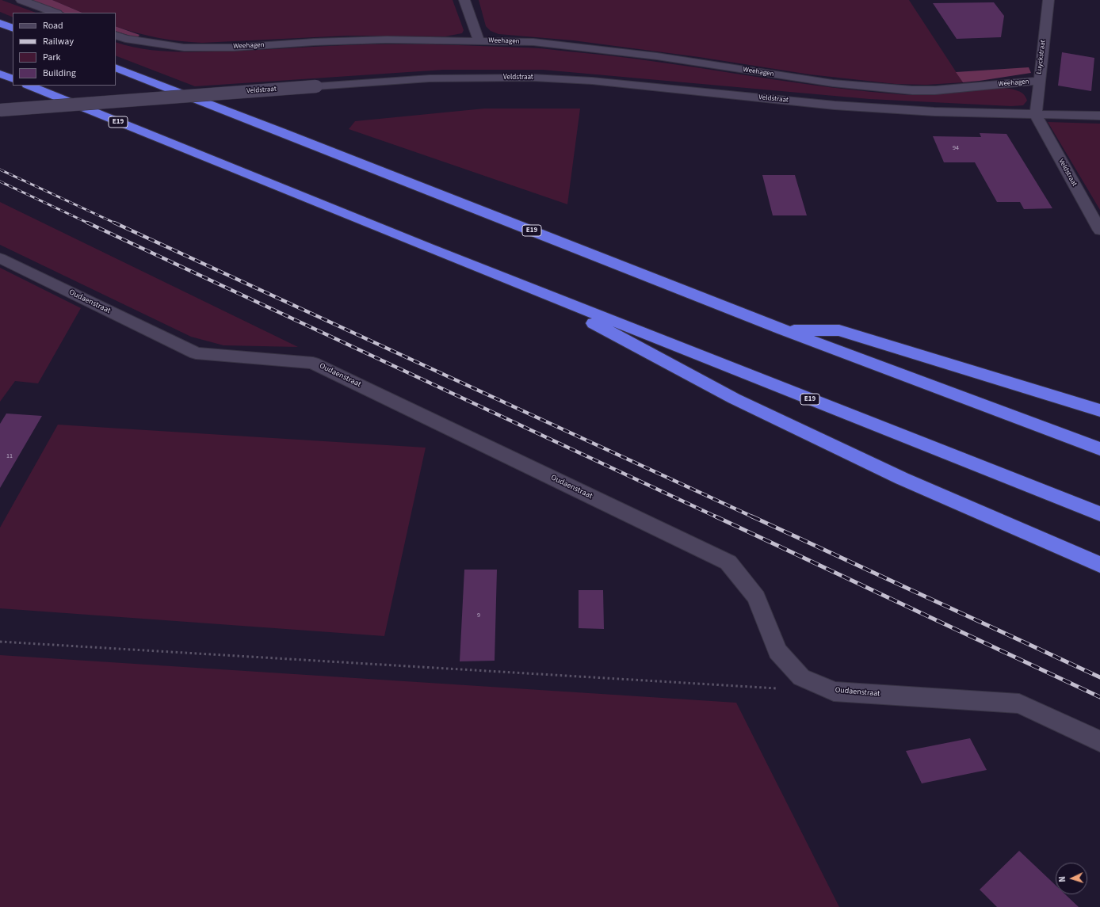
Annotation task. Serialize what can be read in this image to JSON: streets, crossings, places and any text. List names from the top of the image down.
{
  "streets": {
    "highway": ["E19"],
    "street": [
      "Weehagen",
      "Luyckstraat",
      "Veldstraat",
      "Oudaenstraat"
    ]
  },
  "crossings": [
    ["Weehagen", "Luyckstraat"],
    ["Luyckstraat", "Veldstraat"]
  ],
  "house_numbers": ["94", "11", "9"],
  "legend": [
    "Road",
    "Railway",
    "Park",
    "Building"
  ],
  "north": "left"
}
